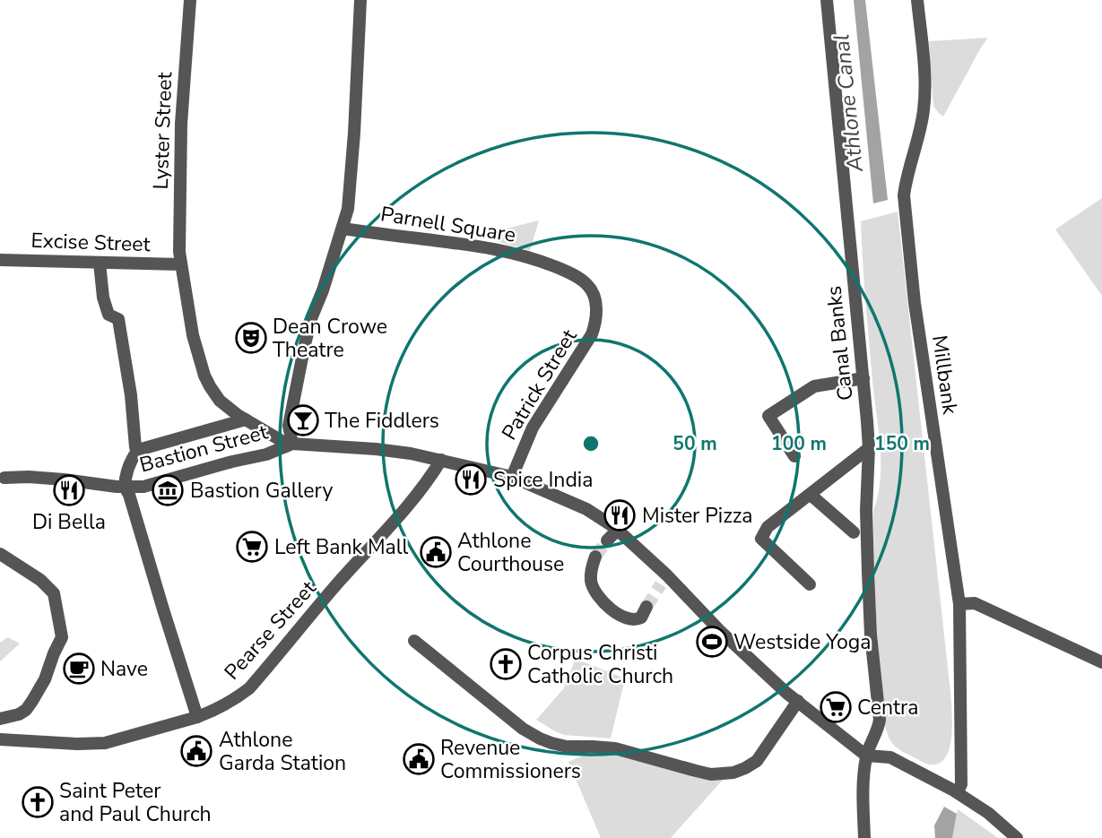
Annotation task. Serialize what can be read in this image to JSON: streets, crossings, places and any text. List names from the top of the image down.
{
  "streets": {
    "street": [
      "Lyster Street",
      "Parnell Square",
      "Excise Street",
      "Canal Banks",
      "Millbank",
      "Patrick Street",
      "Bastion Street",
      "Pearse Street"
    ]
  },
  "crossings": [
    ["Lyster Street", "Excise Street"],
    ["Lyster Street", "Bastion Street"],
    ["Parnell Square", "Patrick Street"]
  ],
  "water": ["Athlone Canal"],
  "places": {
    "theatre": ["Dean Crowe Theatre"],
    "bar": ["The Fiddlers"],
    "restaurant": ["Spice India", "Di Bella", "Mister Pizza"],
    "museum": ["Bastion Gallery"],
    "supermarket": ["Left Bank Mall", "Centra"],
    "public building": ["Athlone Courthouse", "Athlone Garda Station", "Revenue Commissioners"],
    "sports": ["Westside Yoga"],
    "church": ["Corpus Christi Catholic Church", "Saint Peter and Paul Church"],
    "cafe": ["Nave"]
  },
  "rings": ["50 m", "100 m", "150 m"]
}
